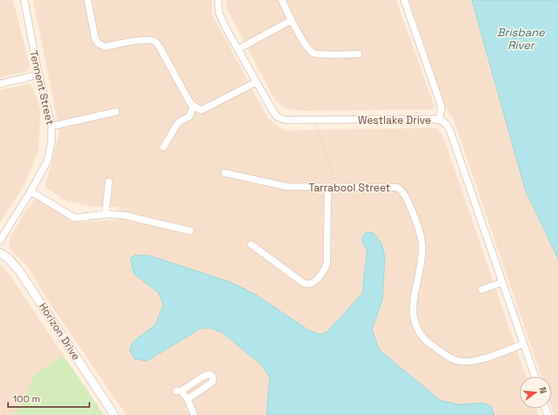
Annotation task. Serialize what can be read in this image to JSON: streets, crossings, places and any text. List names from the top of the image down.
{
  "streets": {
    "street": [
      "Tennent Street",
      "Westlake Drive",
      "Tarrabool Street",
      "Horizon Drive"
    ]
  },
  "crossings": [
    ["Westlake Drive", "Tarrabool Street"]
  ],
  "water": ["Brisbane River"],
  "scale_bar": "100 m",
  "north": "right"
}
